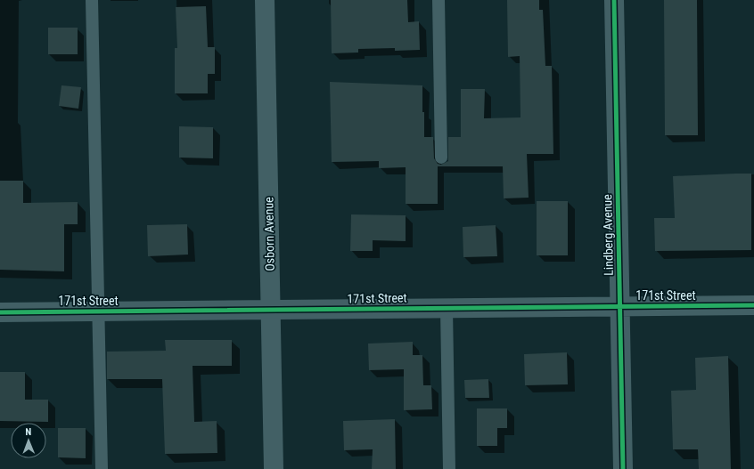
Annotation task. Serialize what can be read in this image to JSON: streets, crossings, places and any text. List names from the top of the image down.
{
  "streets": {
    "street": ["Osborn Avenue", "Lindberg Avenue", "171st Street"]
  },
  "crossings": [
    ["Osborn Avenue", "171st Street"],
    ["Lindberg Avenue", "171st Street"]
  ],
  "north": "top"
}
